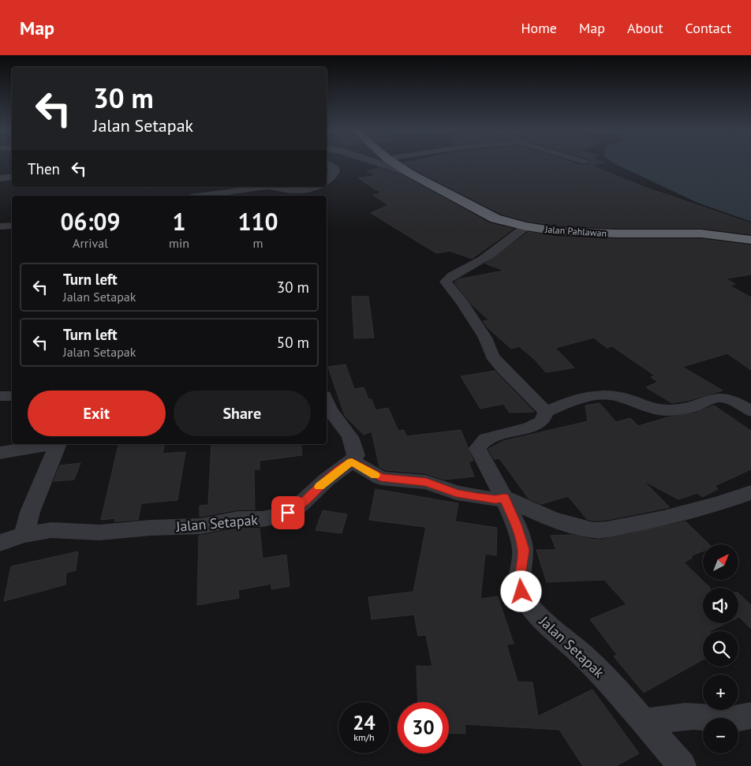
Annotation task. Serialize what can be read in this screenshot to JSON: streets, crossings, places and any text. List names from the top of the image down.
{
  "streets": {
    "highway": ["Jalan Pahlawan"],
    "street": ["Jalan Setapak"]
  },
  "north": "top right",
  "page": {
    "header": "Map",
    "nav": [
      "Home",
      "Map",
      "About",
      "Contact"
    ],
    "turn": ["30 m", "Jalan Setapak"],
    "then": "Then",
    "eta": [
      "06:09",
      "Arrival",
      "1",
      "min",
      "110",
      "m"
    ],
    "list": [
      {
        "name": "Turn left",
        "note": "Jalan Setapak",
        "value": "30 m"
      },
      {
        "name": "Turn left",
        "note": "Jalan Setapak",
        "value": "50 m"
      }
    ],
    "buttons": ["Exit", "Share"],
    "map_buttons": ["+", "−"],
    "speed": "24 km/h",
    "limit": "30"
  }
}
